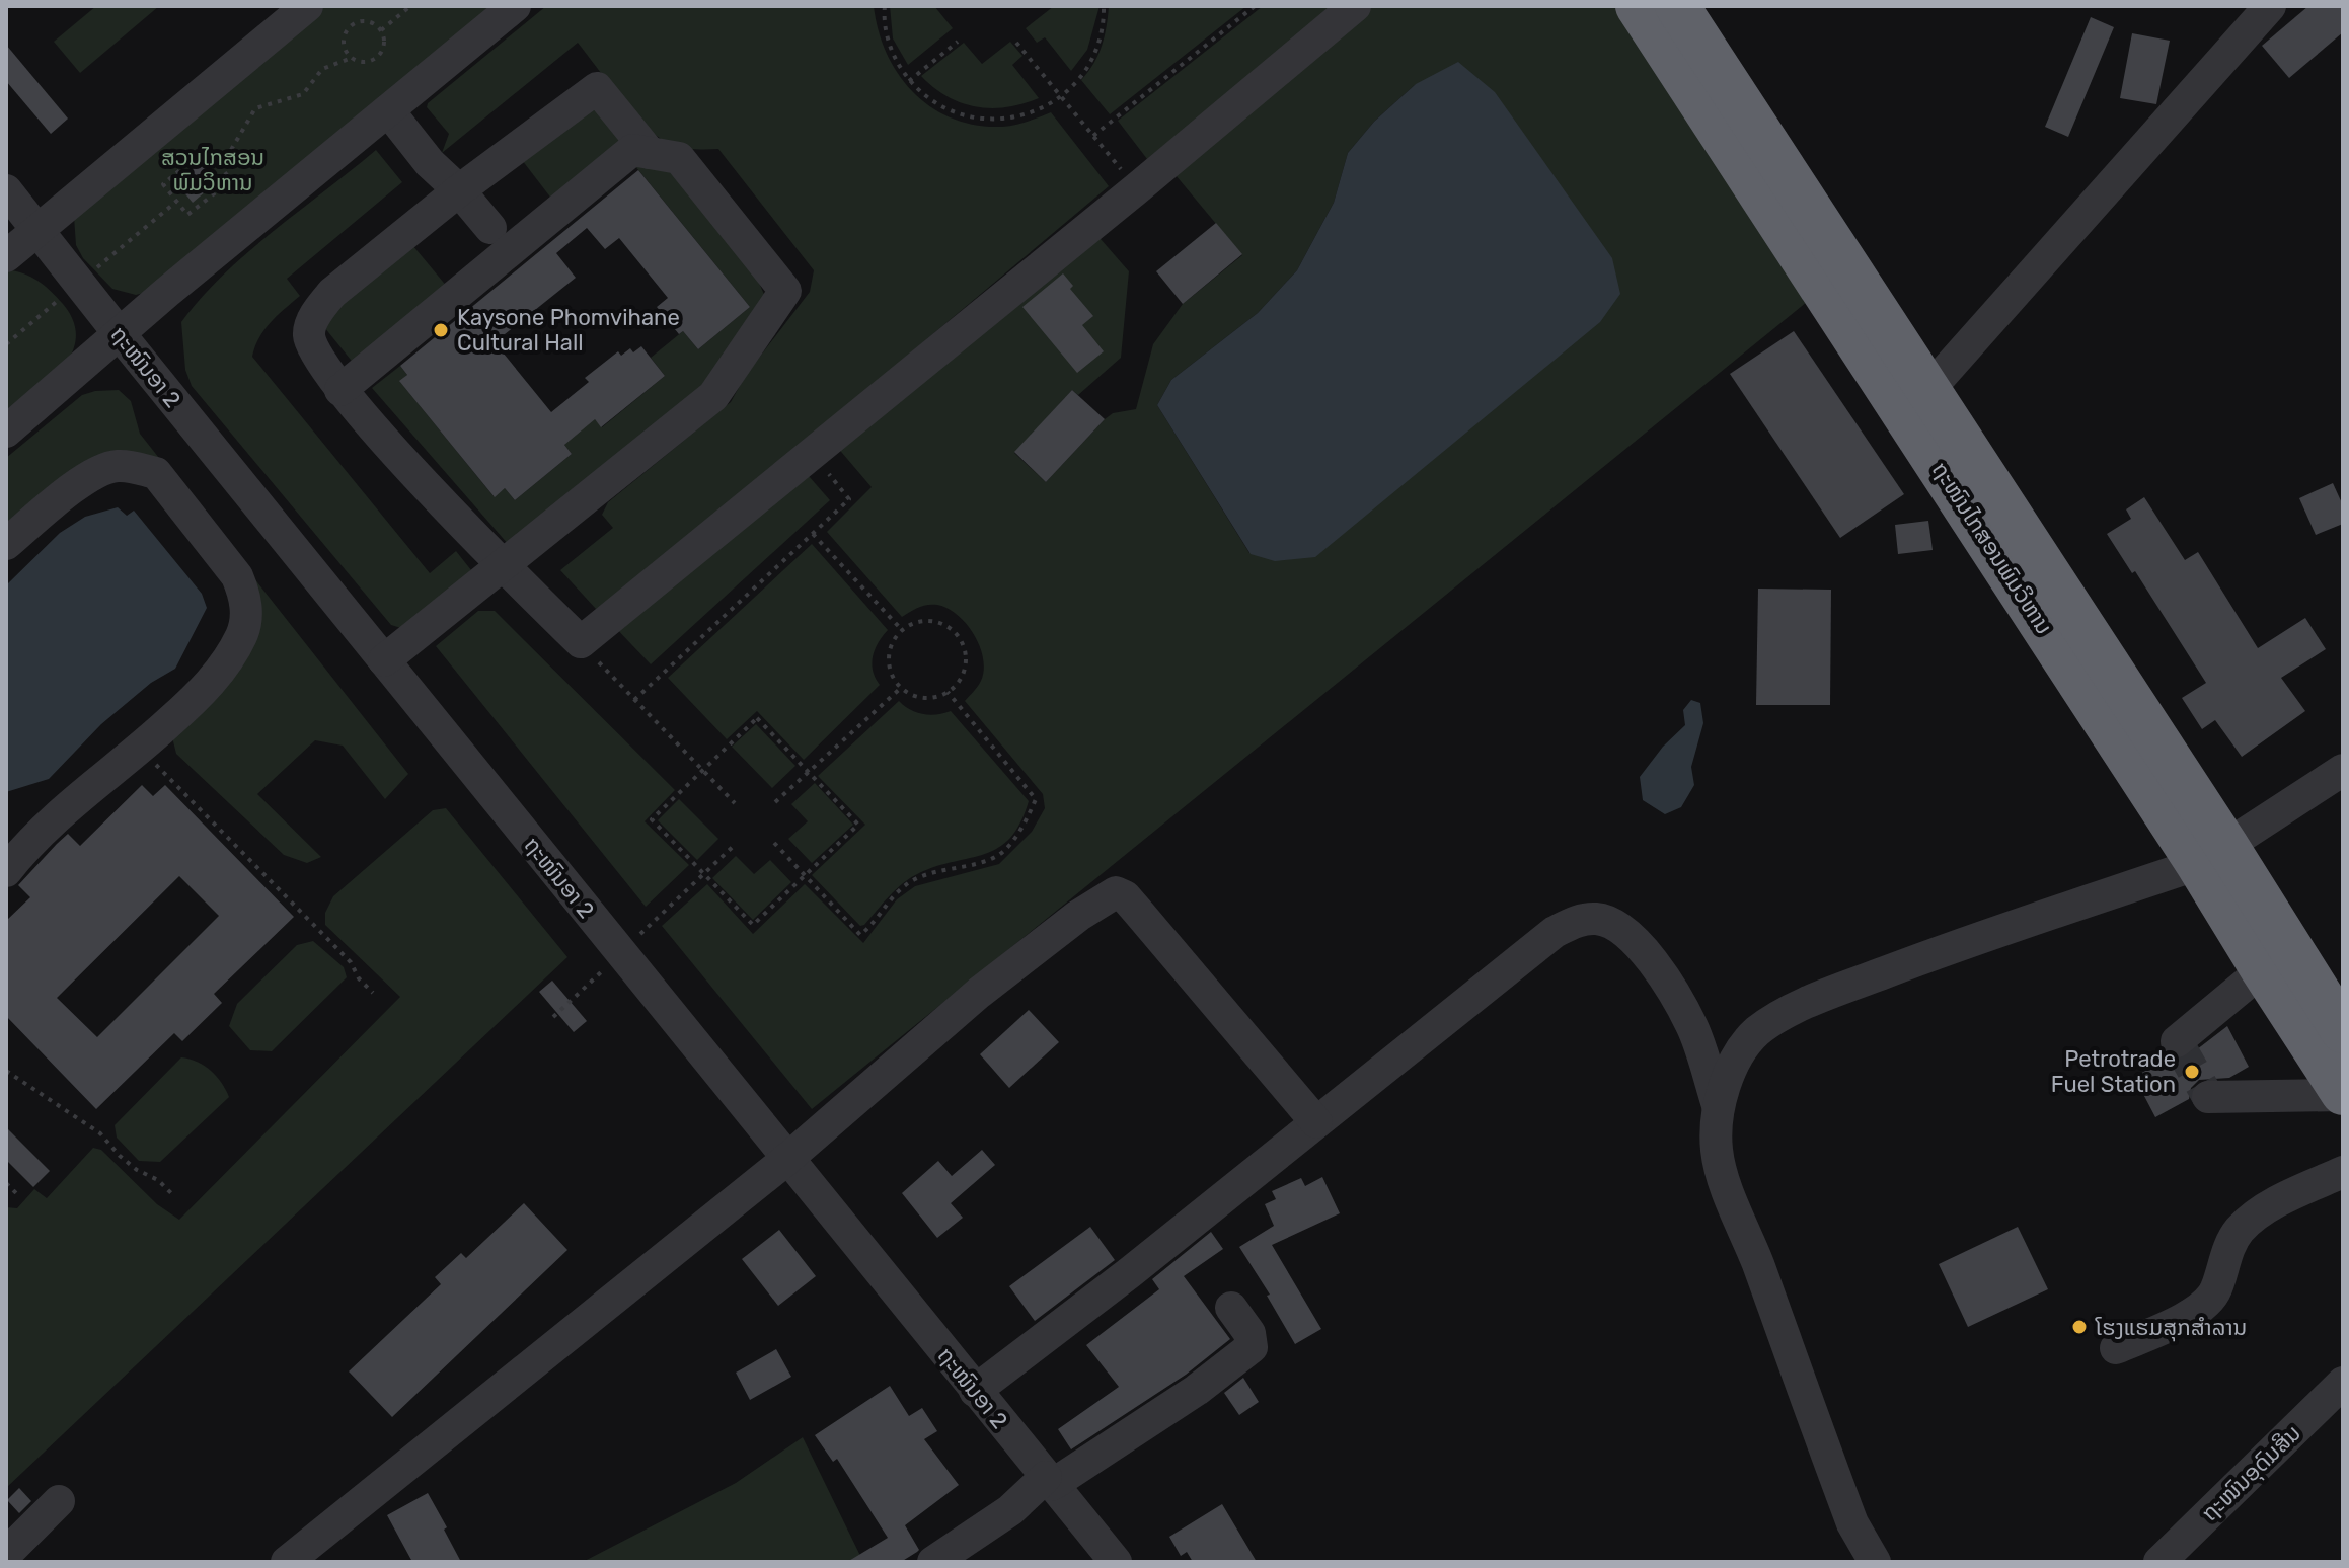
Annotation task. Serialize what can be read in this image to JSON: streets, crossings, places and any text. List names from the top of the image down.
{
  "streets": {
    "highway": ["ຖະໜົນໄກສອນພົມວິຫານ"],
    "street": ["ຖະໜົນອາ 2", "ຖະໜົນອຸດົມສິນ"]
  },
  "parks": ["ສວນໄກສອນ ພົມວິຫານ"],
  "places": ["Kaysone Phomvihane Cultural Hall", "Petrotrade Fuel Station", "ໂຮງແຮມສຸກສໍາລານ"]
}
